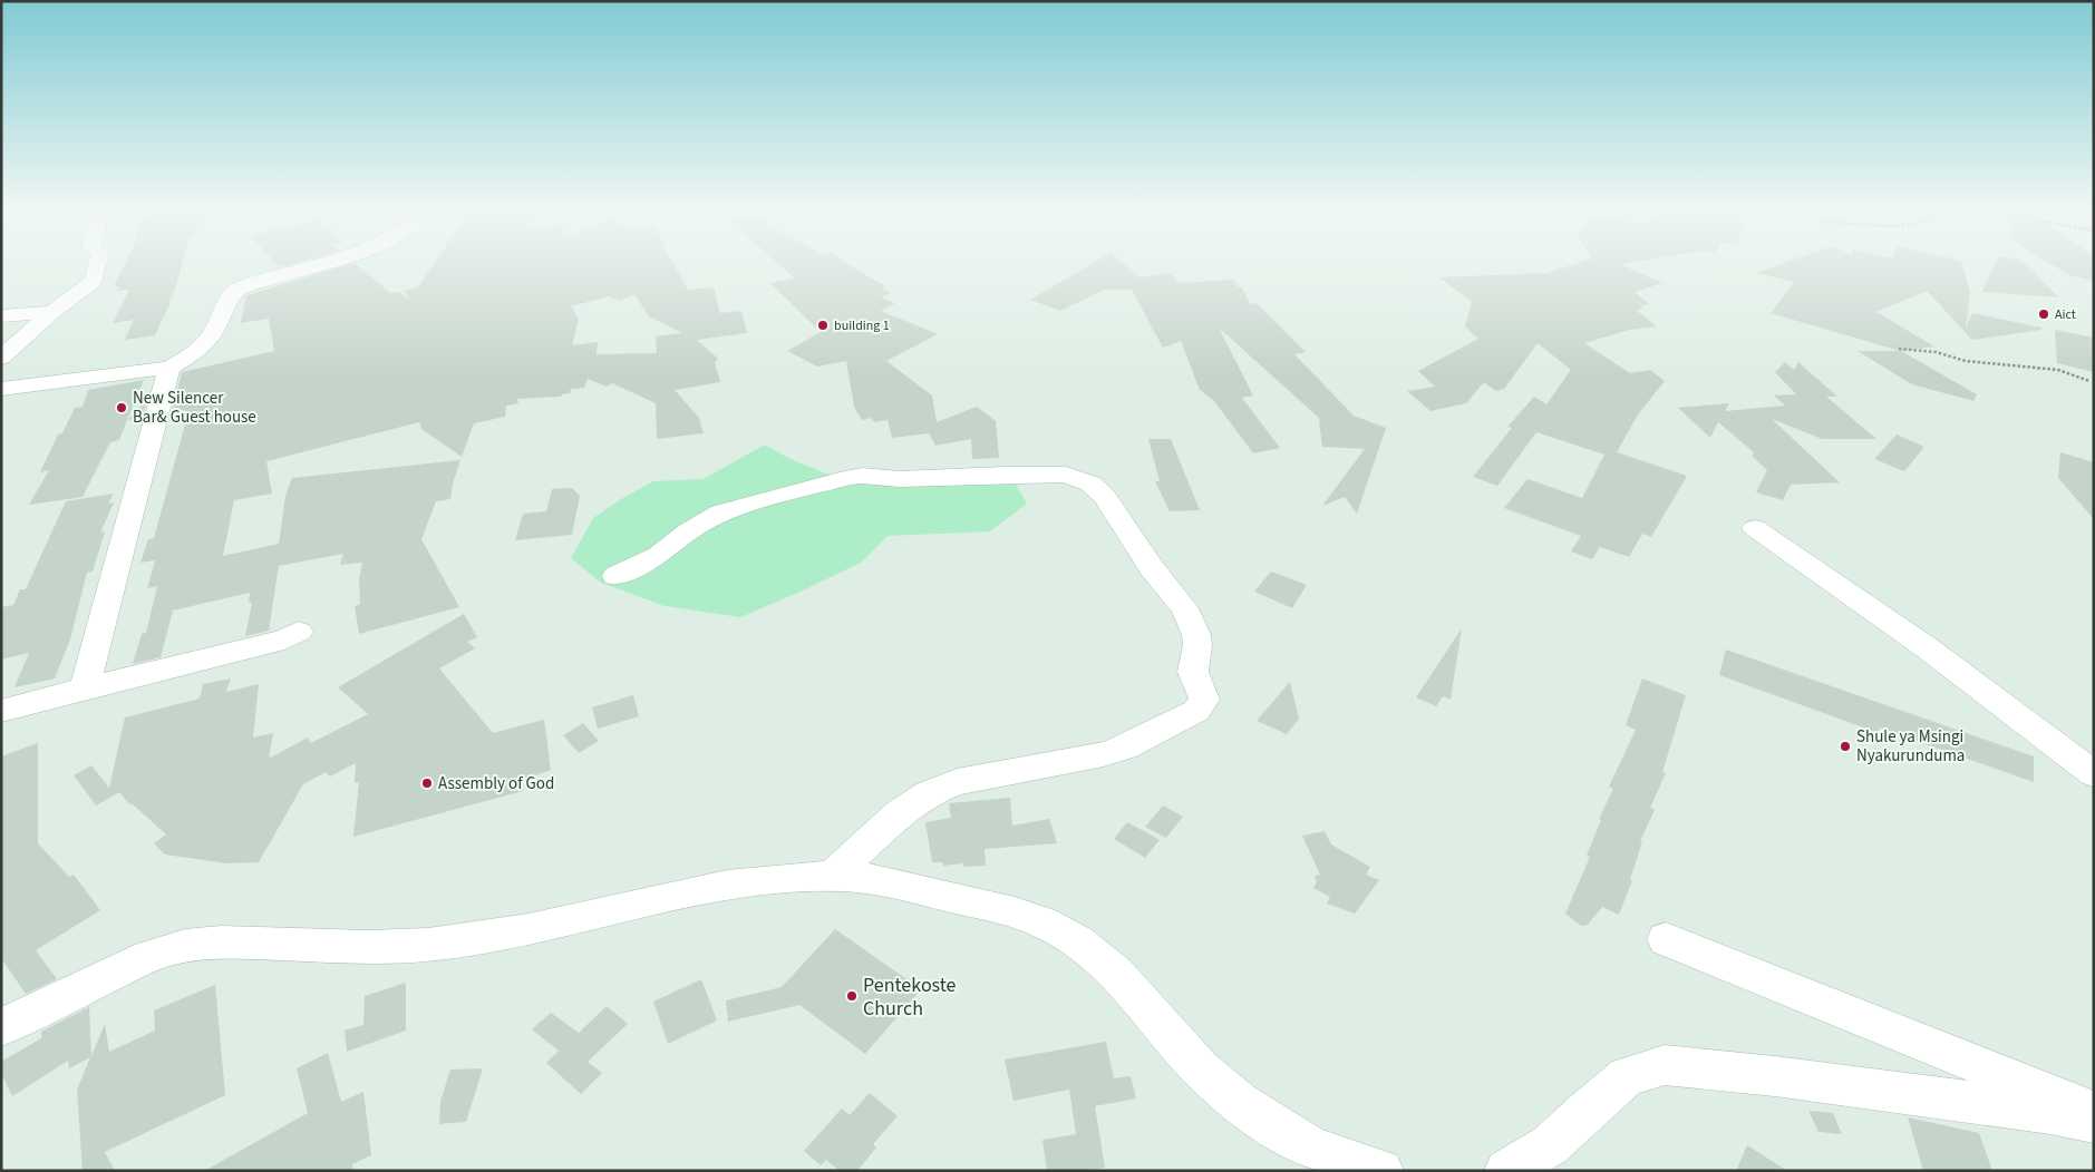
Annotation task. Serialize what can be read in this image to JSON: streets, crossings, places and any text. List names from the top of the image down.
{
  "places": [
    "Aict",
    "building 1",
    "New Silencer Bar& Guest house",
    "Shule ya Msingi Nyakurunduma",
    "Assembly of God",
    "Pentekoste Church"
  ]
}
